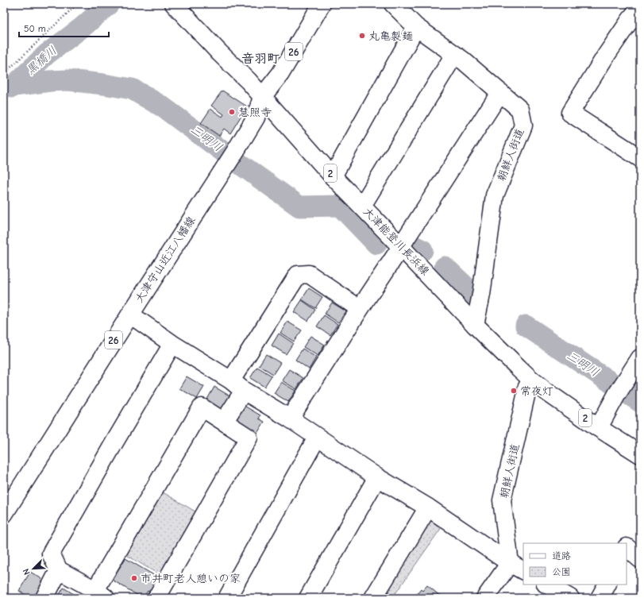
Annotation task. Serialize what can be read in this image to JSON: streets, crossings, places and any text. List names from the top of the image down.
{
  "streets": {
    "street": [
      "26",
      "朝鮮人街道",
      "2",
      "大津能登川長浜線",
      "大津守山近江八幡線"
    ]
  },
  "crossings": [
    ["朝鮮人街道", "大津能登川長浜線"],
    ["大津能登川長浜線", "大津守山近江八幡線"]
  ],
  "districts": ["音羽町"],
  "water": ["黒橋川", "三明川"],
  "places": [
    "丸亀製麺",
    "慧照寺",
    "常夜灯",
    "市井町老人憩いの家"
  ],
  "legend": ["道路", "公園"],
  "scale_bar": "50 m",
  "north": "bottom left"
}
